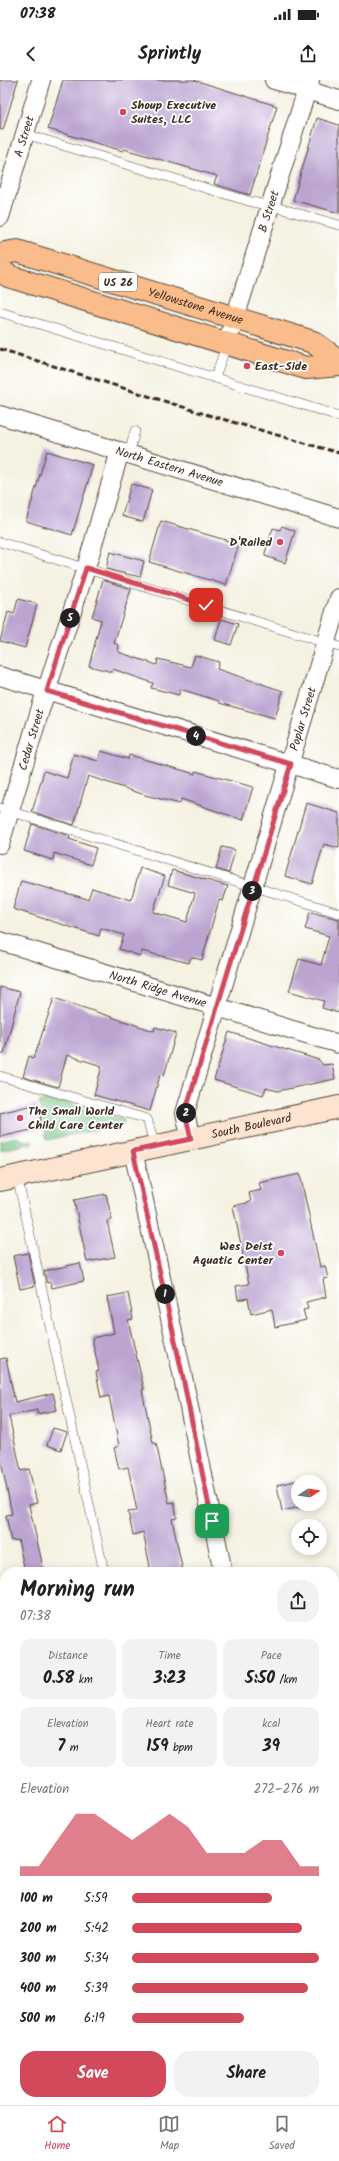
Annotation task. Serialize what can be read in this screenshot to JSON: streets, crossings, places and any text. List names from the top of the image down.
{
  "streets": {
    "highway": ["US 26", "Yellowstone Avenue"],
    "street": [
      "A Street",
      "B Street",
      "North Eastern Avenue",
      "Poplar Street",
      "Cedar Street",
      "North Ridge Avenue",
      "South Boulevard"
    ]
  },
  "crossings": [
    ["B Street", "US 26"],
    ["B Street", "Yellowstone Avenue"],
    ["North Eastern Avenue", "Cedar Street"],
    ["Poplar Street", "North Ridge Avenue"],
    ["Poplar Street", "South Boulevard"]
  ],
  "places": [
    "Shoup Executive Suites, LLC",
    "East-Side",
    "D'Railed",
    "The Small World Child Care Center",
    "Wes Deist Aquatic Center"
  ],
  "north": "right",
  "page": {
    "status": "07:38",
    "header": "Sprintly",
    "pins": [
      "5",
      "4",
      "3",
      "2",
      "1"
    ],
    "heading": ["Morning run", "07:38"],
    "stats": [
      ["Distance", "0.58 km"],
      ["Time", "3:23"],
      ["Pace", "5:50 /km"],
      ["Elevation", "7 m"],
      ["Heart rate", "159 bpm"],
      ["kcal", "39"]
    ],
    "chart": ["Elevation", "272–276 m"],
    "list": [
      {
        "name": "100 m",
        "note": "5:59"
      },
      {
        "name": "200 m",
        "note": "5:42"
      },
      {
        "name": "300 m",
        "note": "5:34"
      },
      {
        "name": "400 m",
        "note": "5:39"
      },
      {
        "name": "500 m",
        "note": "6:19"
      }
    ],
    "buttons": ["Save", "Share"],
    "tabs": ["Home", "Map", "Saved"]
  }
}
